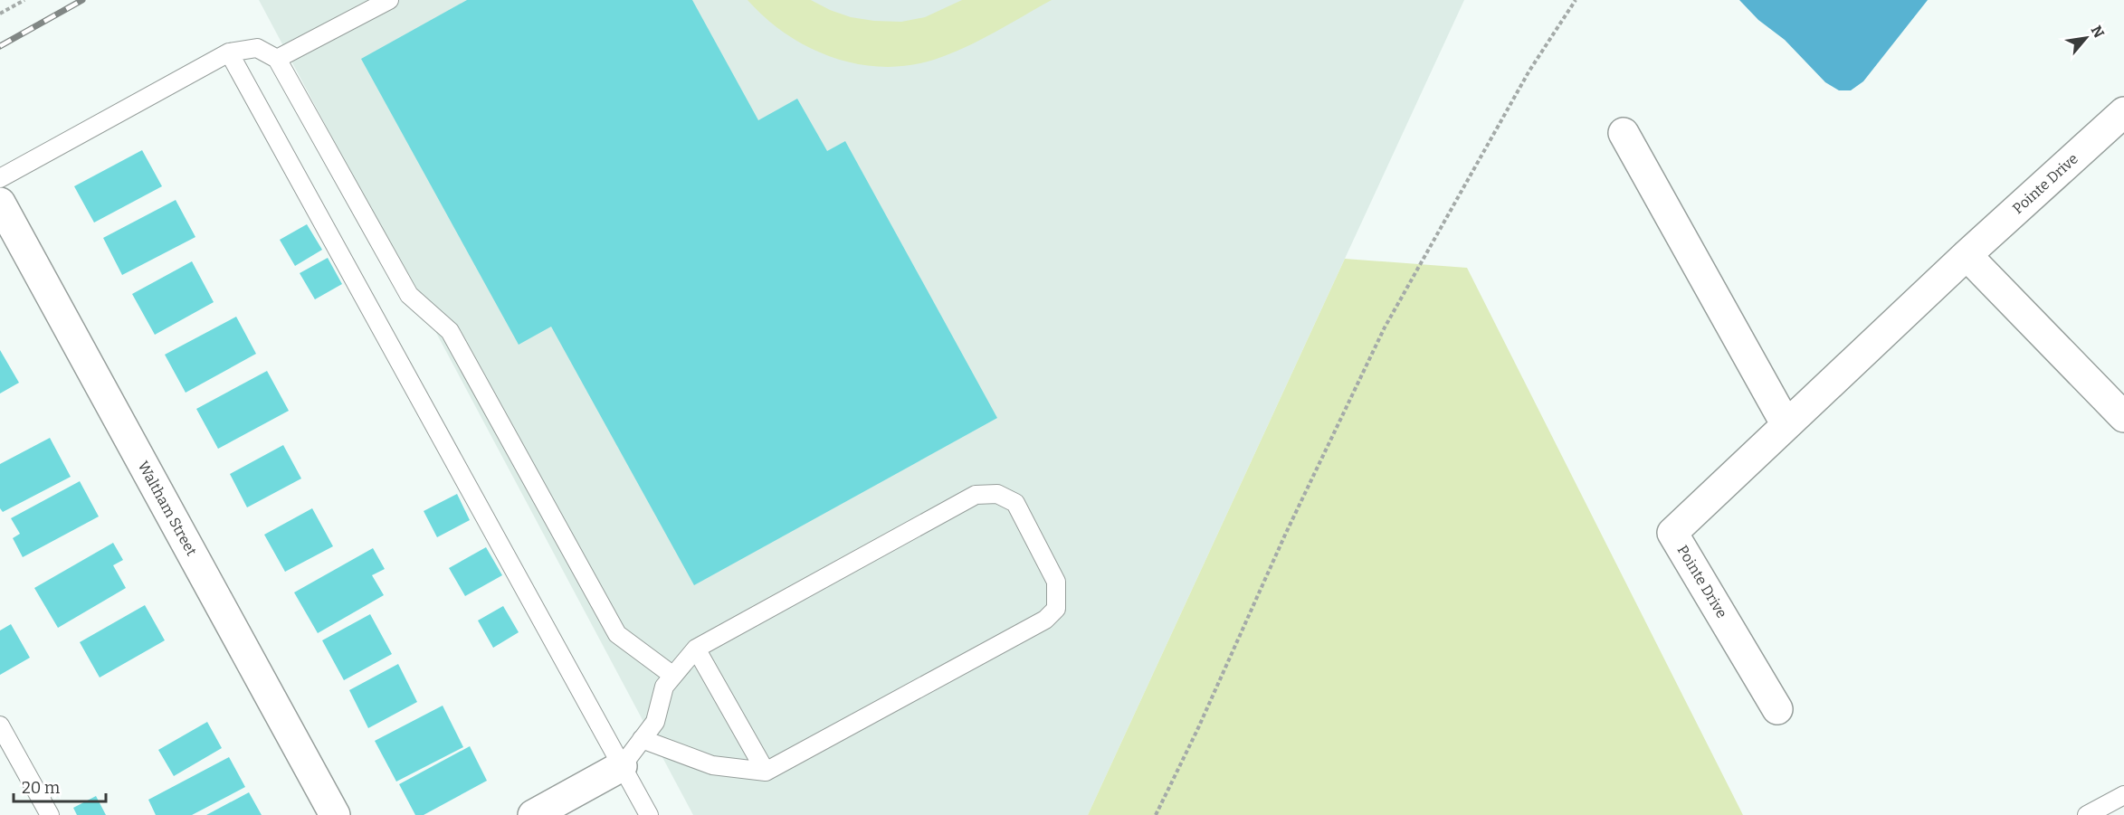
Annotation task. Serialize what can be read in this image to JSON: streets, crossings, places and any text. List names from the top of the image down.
{
  "streets": {
    "street": ["Pointe Drive", "Waltham Street"]
  },
  "scale_bar": "20 m",
  "north": "top right"
}
